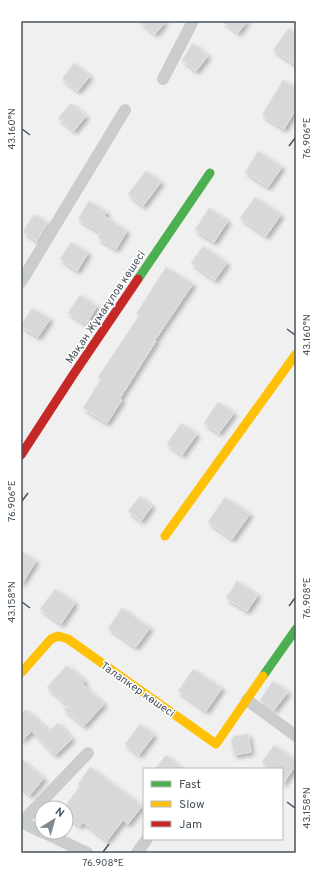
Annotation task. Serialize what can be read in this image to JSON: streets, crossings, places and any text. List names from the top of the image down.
{
  "streets": {
    "street": ["Мақан Жұмағұлов көшесі", "Талапкер көшесі"]
  },
  "legend": ["Fast", "Slow", "Jam"],
  "north": "top right",
  "coordinates": [
    "43.160°N",
    "76.906°E",
    "76.908°E",
    "43.158°N"
  ]
}
